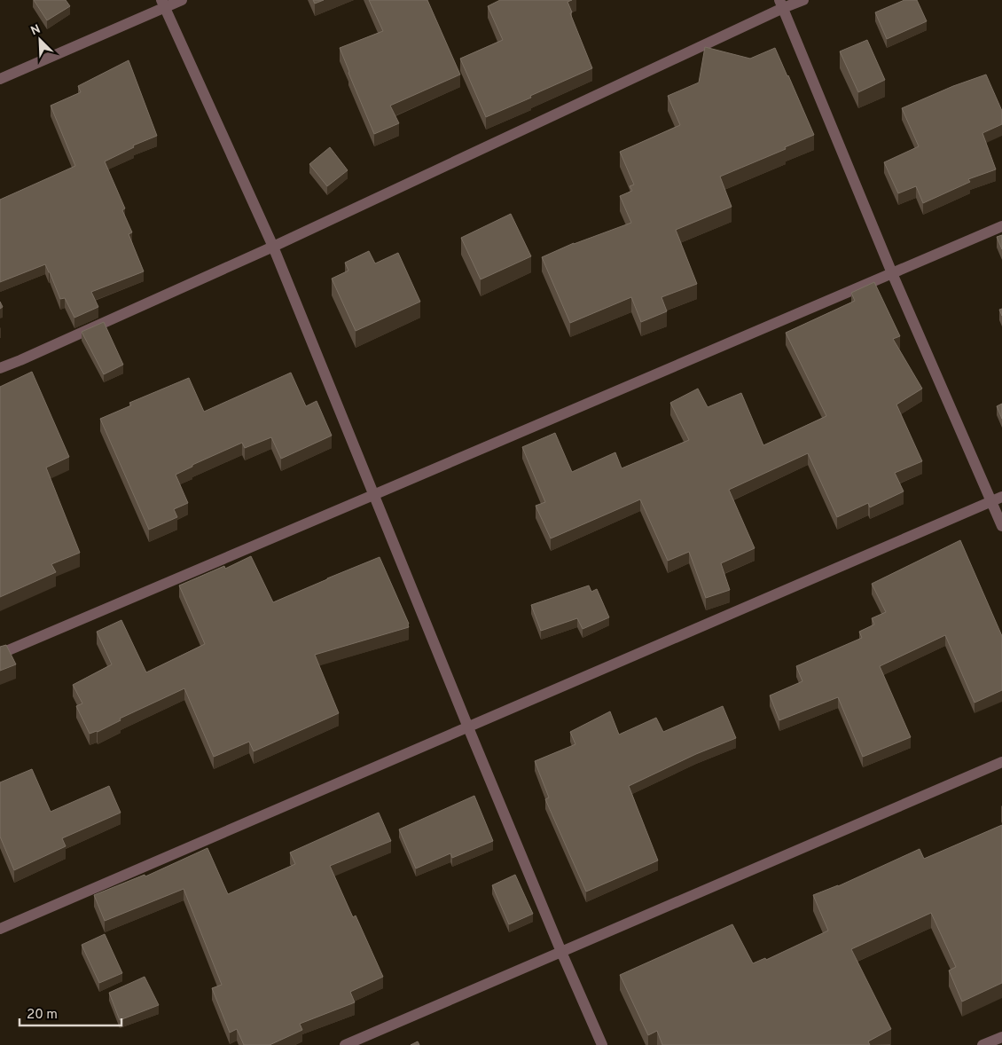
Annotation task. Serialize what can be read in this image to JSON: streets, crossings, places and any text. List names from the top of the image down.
{
  "scale_bar": "20 m",
  "north": "top left"
}
